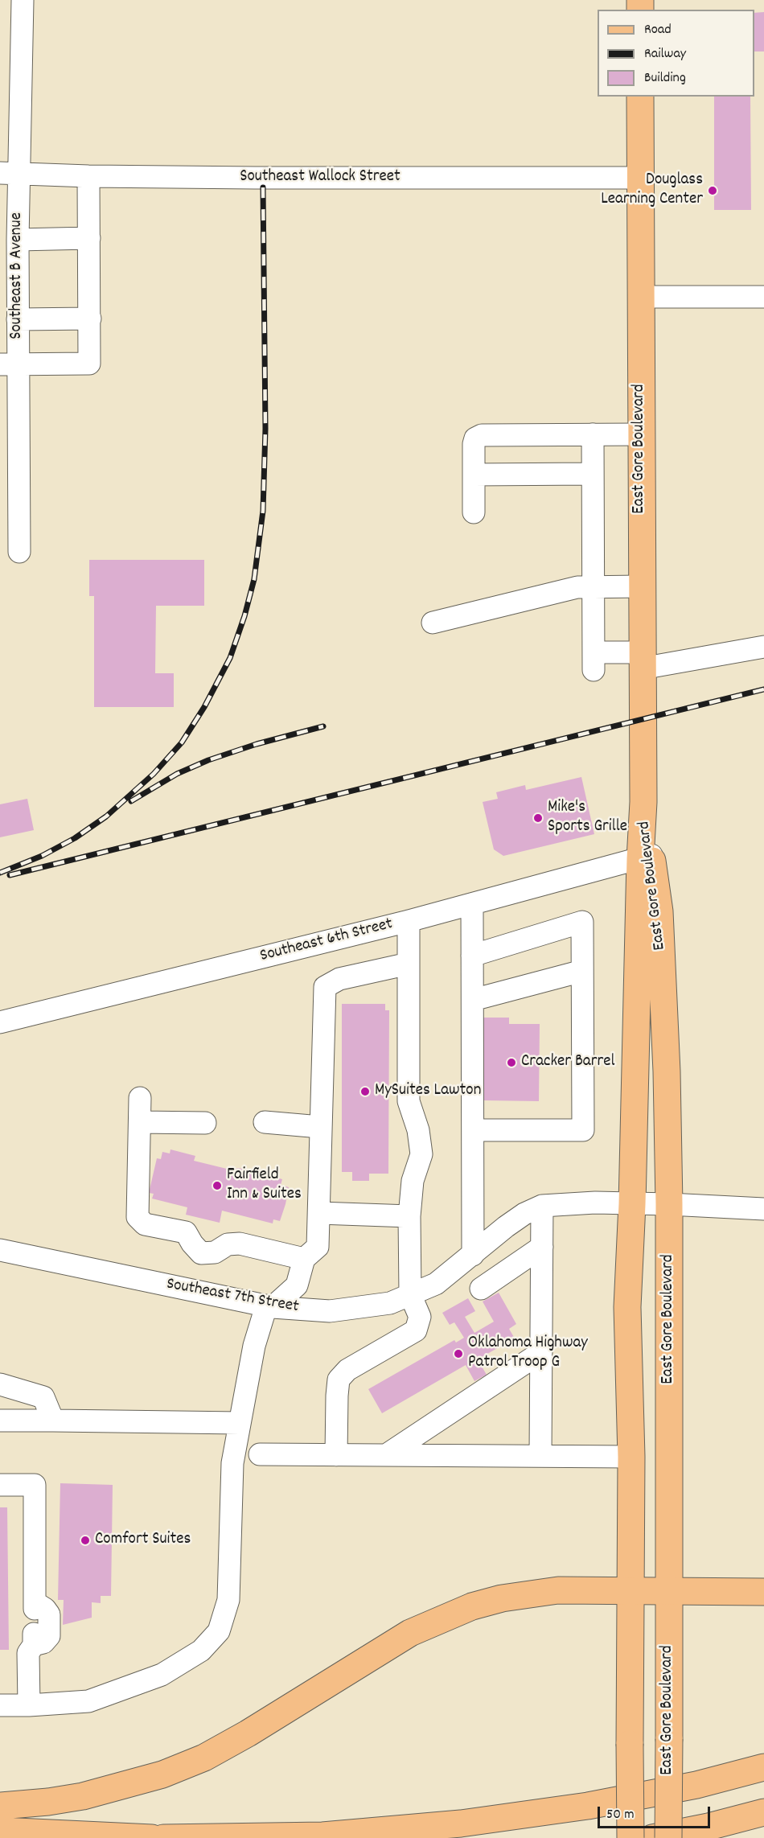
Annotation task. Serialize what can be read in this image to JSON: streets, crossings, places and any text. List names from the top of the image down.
{
  "streets": {
    "main road": ["East Gore Boulevard"],
    "street": [
      "Southeast Wallock Street",
      "Southeast B Avenue",
      "Southeast 6th Street",
      "Southeast 7th Street"
    ]
  },
  "crossings": [
    ["Southeast Wallock Street", "Southeast B Avenue"],
    ["Southeast Wallock Street", "East Gore Boulevard"],
    ["East Gore Boulevard", "Southeast 6th Street"],
    ["East Gore Boulevard", "Southeast 7th Street"]
  ],
  "places": [
    "Douglass Learning Center",
    "Mike's Sports Grille",
    "Cracker Barrel",
    "MySuites Lawton",
    "Fairfield Inn & Suites",
    "Oklahoma Highway Patrol Troop G",
    "Comfort Suites"
  ],
  "legend": ["Road", "Railway", "Building"],
  "scale_bar": "50 m"
}
